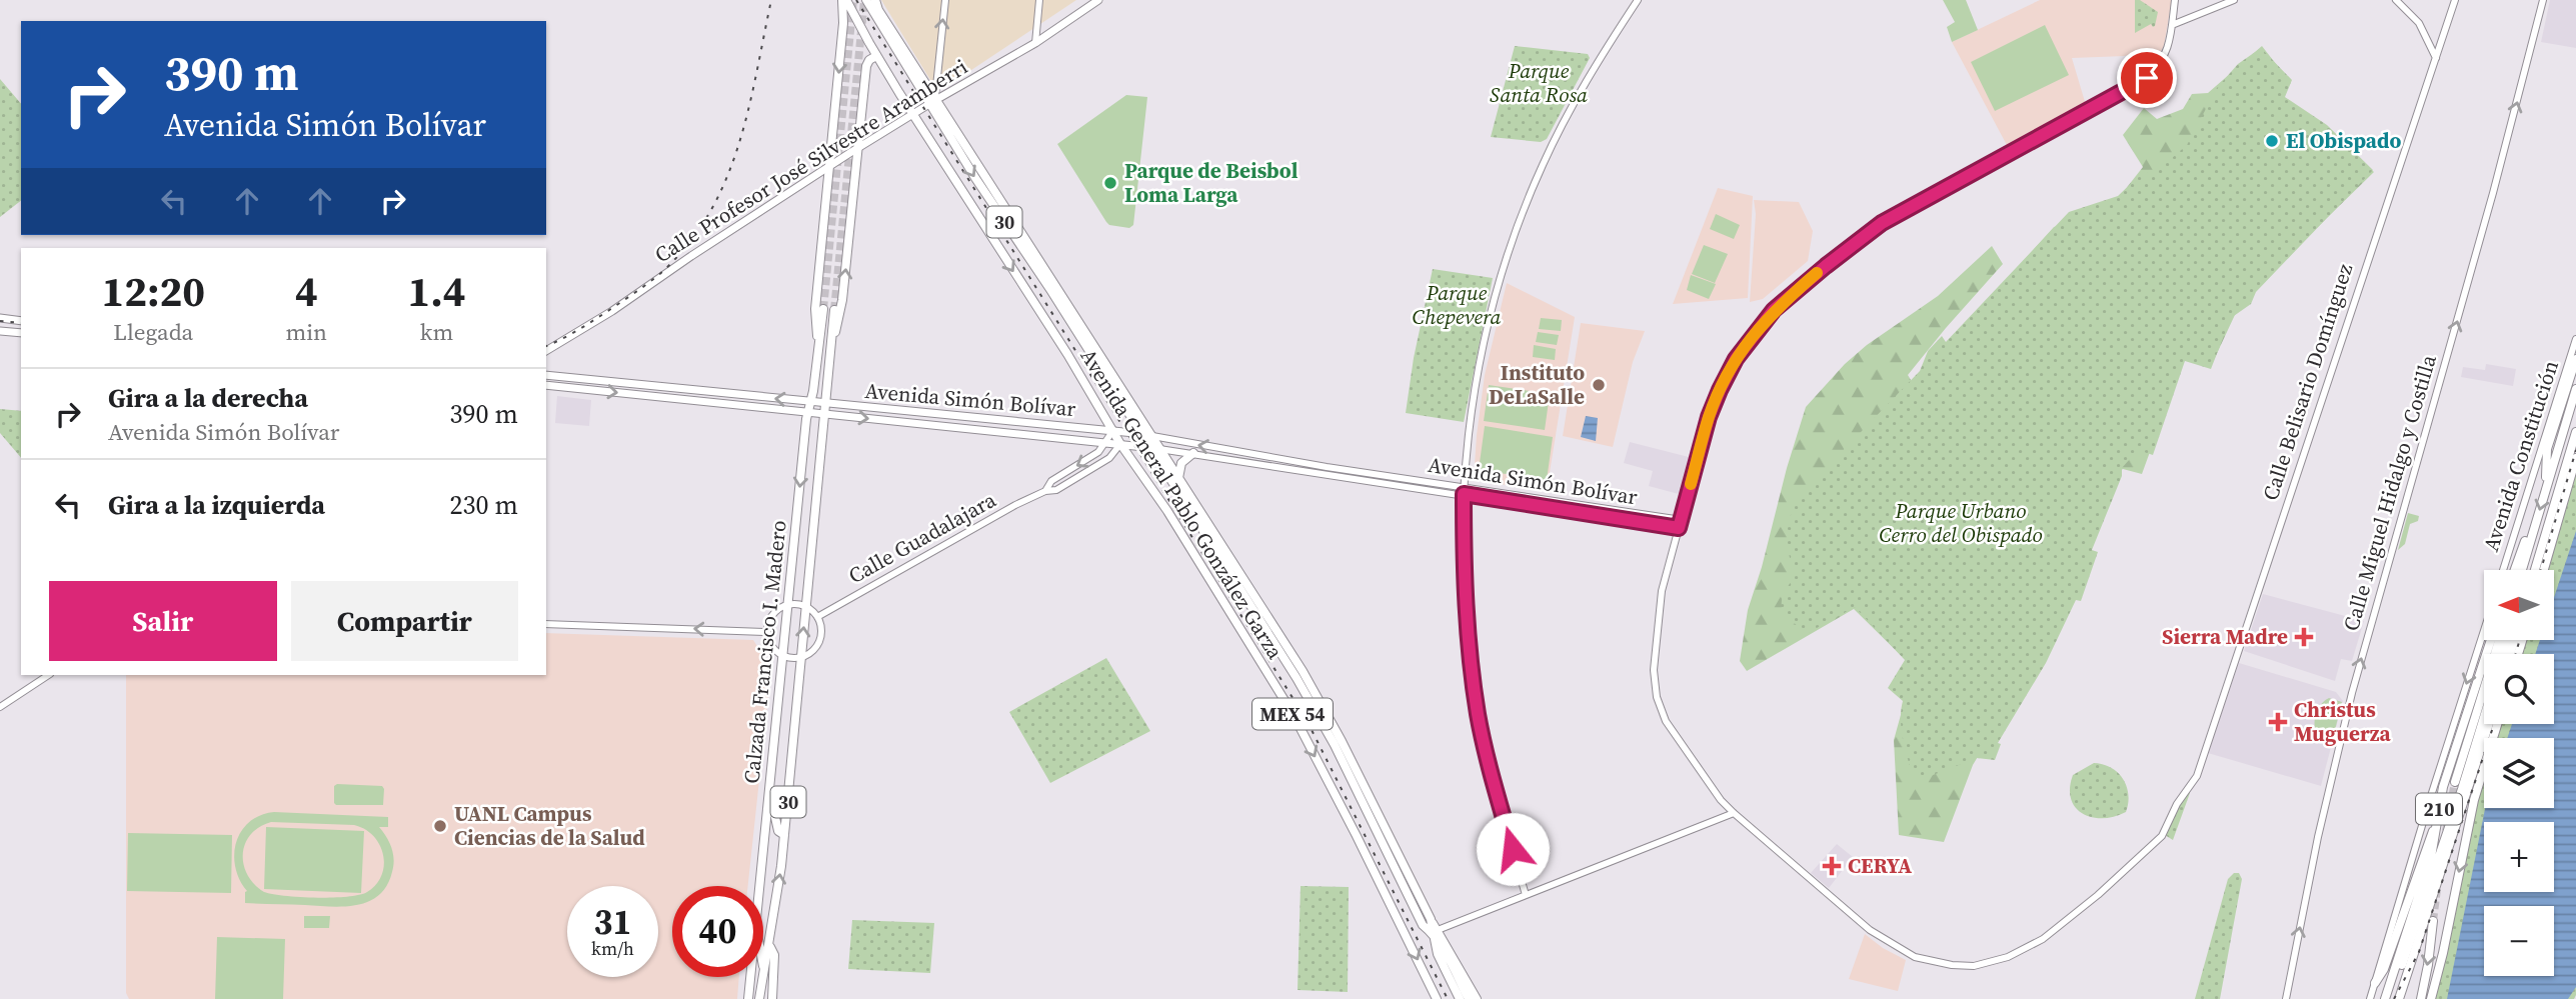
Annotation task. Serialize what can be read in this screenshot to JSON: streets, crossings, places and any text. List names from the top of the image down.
{
  "streets": {
    "main road": [
      "Calle Profesor José Silvestre Aramberri",
      "30",
      "Avenida Simón Bolívar",
      "Avenida Constitución",
      "Avenida General Pablo González Garza",
      "Calzada Francisco I. Madero",
      "MEX 54",
      "210"
    ],
    "street": ["Calle Belisario Domínguez", "Calle Miguel Hidalgo y Costilla", "Calle Guadalajara"]
  },
  "crossings": [
    ["Calle Profesor José Silvestre Aramberri", "Avenida General Pablo González Garza"],
    ["Calle Belisario Domínguez", "Avenida Simón Bolívar"],
    ["Avenida Simón Bolívar", "Avenida General Pablo González Garza"],
    ["Avenida Simón Bolívar", "Calle Guadalajara"],
    ["Avenida Simón Bolívar", "Calzada Francisco I. Madero"],
    ["Avenida General Pablo González Garza", "Calle Guadalajara"]
  ],
  "one_way": ["Calle Miguel Hidalgo y Costilla"],
  "parks": ["Parque Santa Rosa", "Parque Chepevera", "Parque Urbano Cerro del Obispado"],
  "places": {
    "other": [
      "El Obispado",
      "Parque de Beisbol Loma Larga",
      "Instituto DeLaSalle",
      "UANL Campus Ciencias de la Salud"
    ],
    "health": ["Sierra Madre", "Christus Muguerza", "CERYA"]
  },
  "north": "left",
  "page": {
    "turn": ["390 m", "Avenida Simón Bolívar"],
    "eta": [
      "12:20",
      "Llegada",
      "4",
      "min",
      "1.4",
      "km"
    ],
    "list": [
      {
        "name": "Gira a la derecha",
        "note": "Avenida Simón Bolívar",
        "value": "390 m"
      },
      {
        "name": "Gira a la izquierda",
        "value": "230 m"
      }
    ],
    "buttons": ["Salir", "Compartir"],
    "map_buttons": ["+", "−"],
    "speed": "31 km/h",
    "limit": "40"
  }
}
